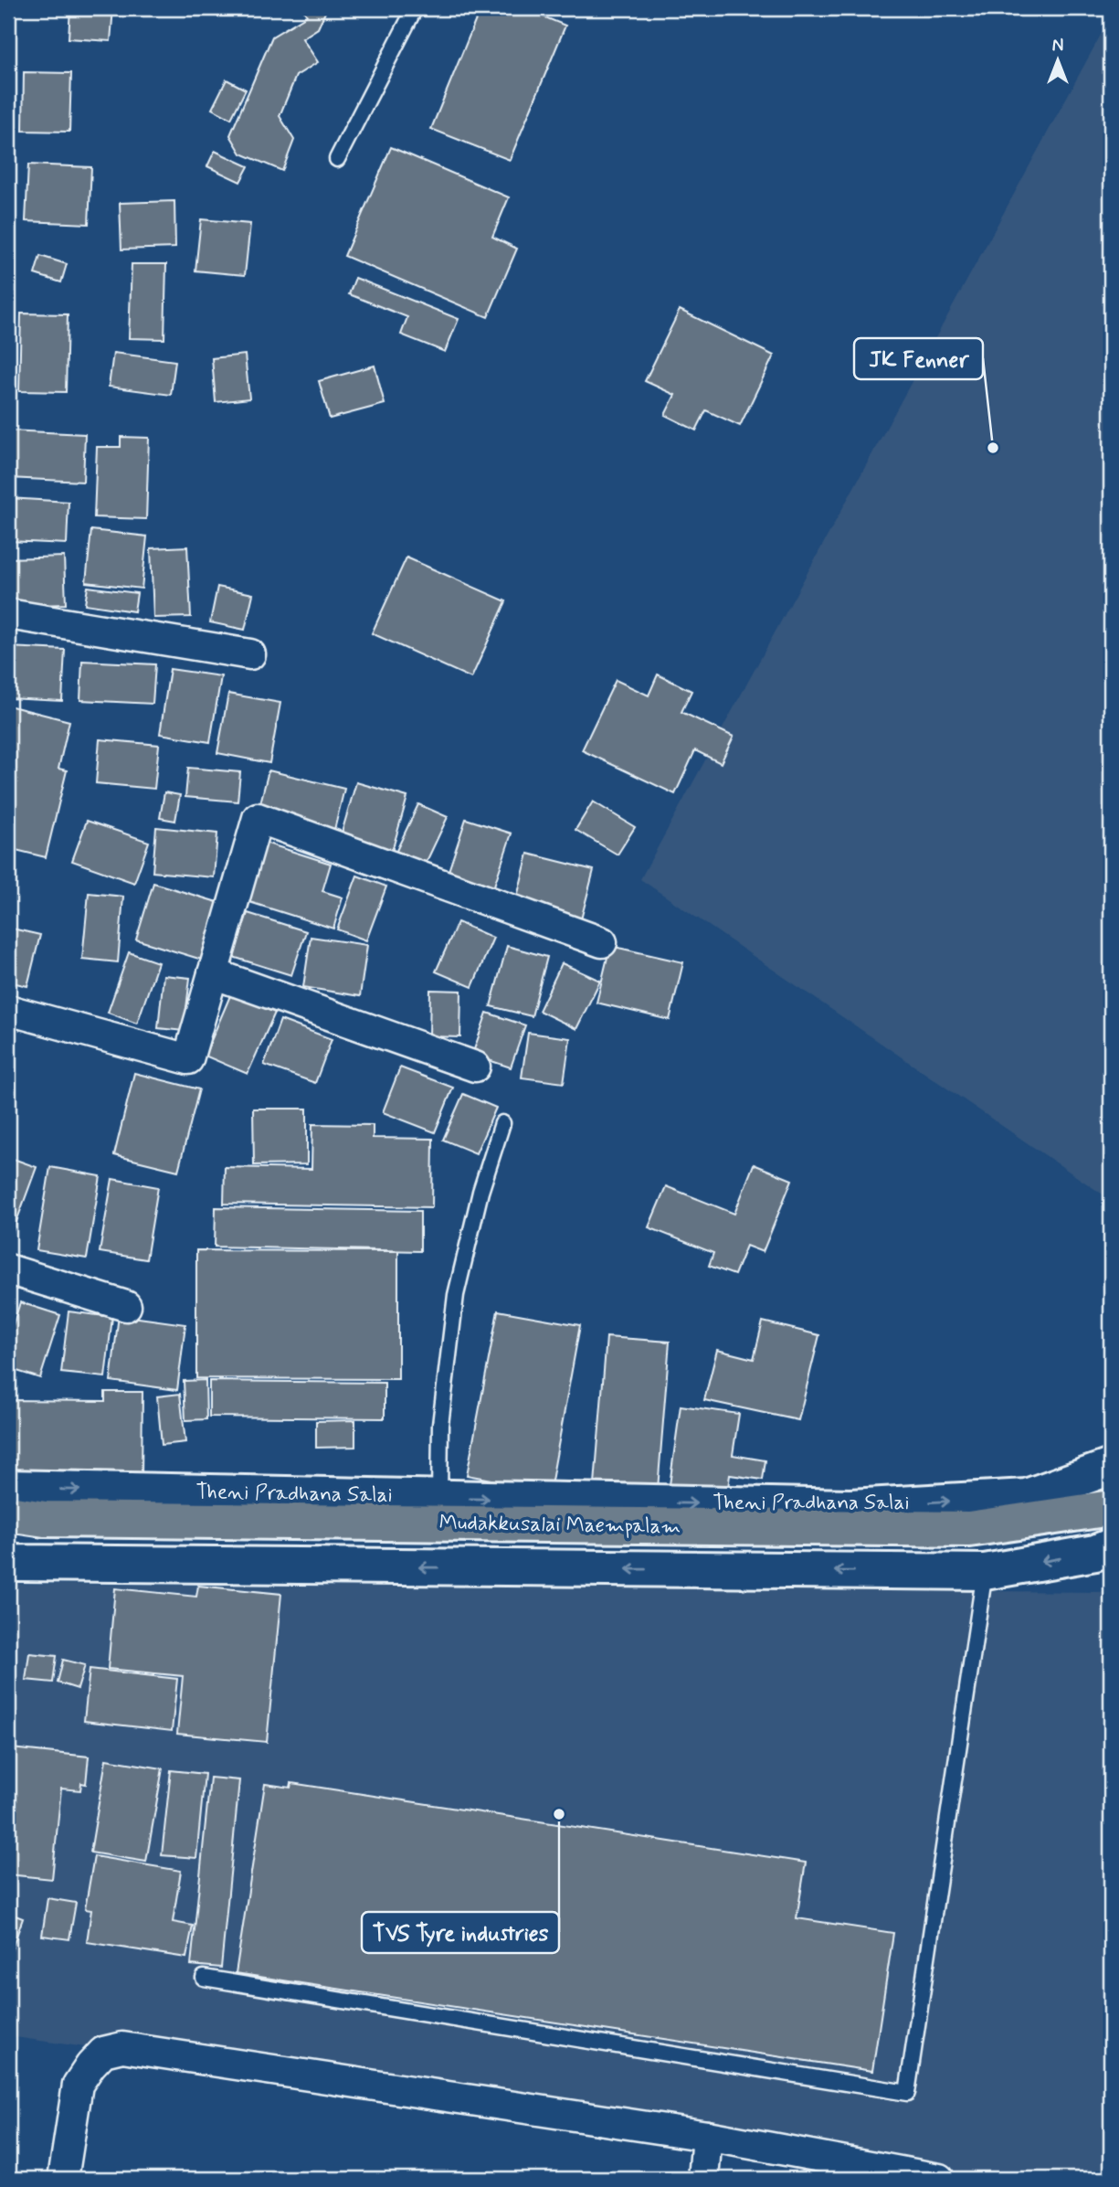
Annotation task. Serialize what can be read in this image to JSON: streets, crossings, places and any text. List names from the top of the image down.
{
  "streets": {
    "main road": ["Theni Pradhana Salai", "Mudakkusalai Maempalam"]
  },
  "places": ["JK Fenner", "TVS Tyre industries"],
  "north": "top"
}
